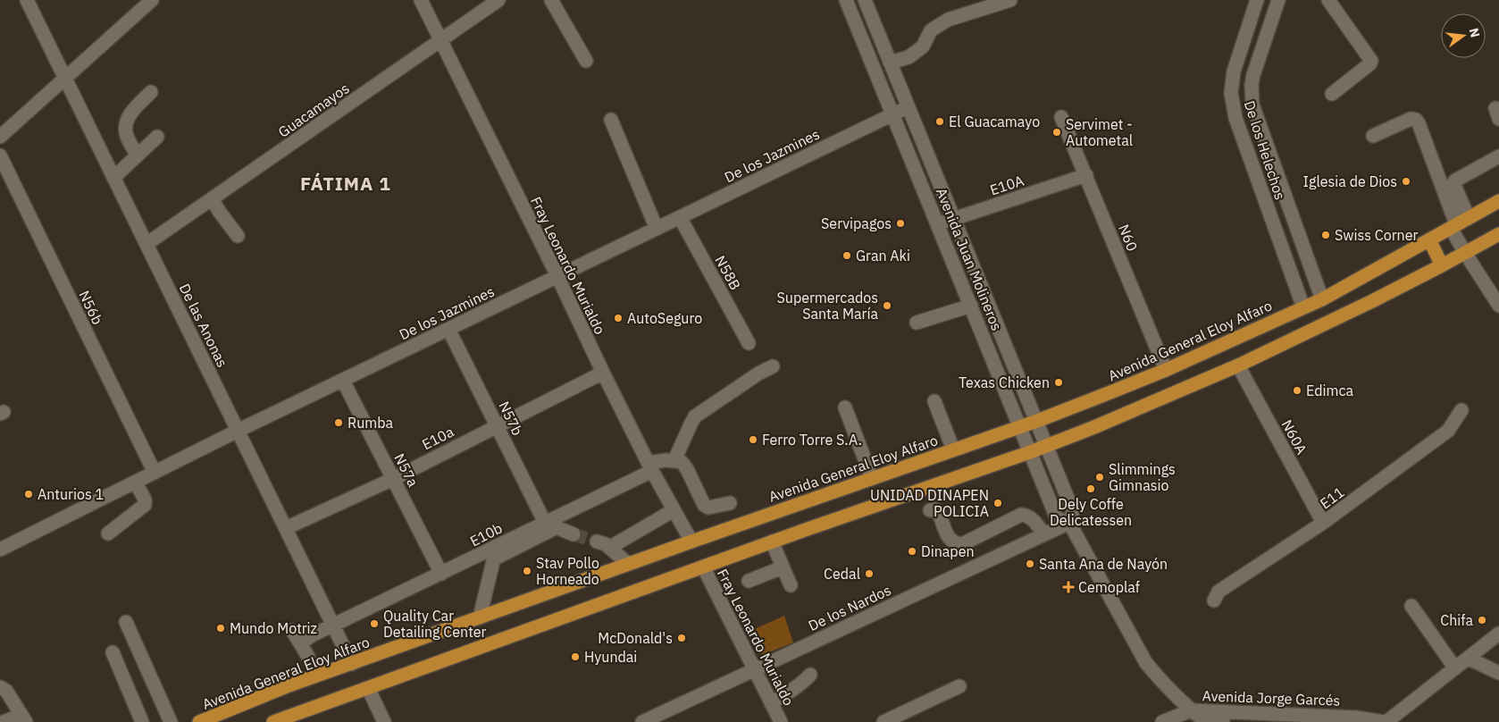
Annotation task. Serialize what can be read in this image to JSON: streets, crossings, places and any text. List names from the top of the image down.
{
  "streets": {
    "main road": ["Avenida General Eloy Alfaro"],
    "street": [
      "Guacamayos",
      "De los Helechos",
      "De los Jazmines",
      "E10A",
      "N60",
      "Avenida Juan Molineros",
      "Fray Leonardo Murialdo",
      "N58B",
      "N56b",
      "De las Anonas",
      "N57b",
      "N60A",
      "E10a",
      "N57a",
      "E11",
      "E10b",
      "De los Nardos",
      "Avenida Jorge Garcés"
    ]
  },
  "crossings": [
    ["Guacamayos", "Fray Leonardo Murialdo"],
    ["Guacamayos", "De las Anonas"],
    ["De los Helechos", "Avenida General Eloy Alfaro"],
    ["De los Jazmines", "Avenida Juan Molineros"],
    ["De los Jazmines", "Fray Leonardo Murialdo"],
    ["De los Jazmines", "N58B"],
    ["De los Jazmines", "N56b"],
    ["De los Jazmines", "De las Anonas"],
    ["De los Jazmines", "N57b"],
    ["De los Jazmines", "N57a"],
    ["E10A", "N60"],
    ["E10A", "Avenida Juan Molineros"],
    ["N60", "Avenida General Eloy Alfaro"],
    ["Avenida Juan Molineros", "Avenida General Eloy Alfaro"],
    ["Avenida Juan Molineros", "De los Nardos"],
    ["Avenida Juan Molineros", "Avenida Jorge Garcés"],
    ["Fray Leonardo Murialdo", "Avenida General Eloy Alfaro"],
    ["Fray Leonardo Murialdo", "E10a"],
    ["Fray Leonardo Murialdo", "E10b"],
    ["Fray Leonardo Murialdo", "De los Nardos"],
    ["De las Anonas", "Avenida General Eloy Alfaro"],
    ["De las Anonas", "E10a"],
    ["De las Anonas", "E10b"],
    ["N57b", "E10a"],
    ["N57b", "E10b"],
    ["N60A", "E11"],
    ["E10a", "N57a"],
    ["N57a", "E10b"]
  ],
  "districts": ["FÁTIMA 1"],
  "places": {
    "other": [
      "El Guacamayo",
      "Servimet - Autometal",
      "Iglesia de Dios",
      "Servipagos",
      "Swiss Corner",
      "Gran Aki",
      "Supermercados Santa María",
      "AutoSeguro",
      "Texas Chicken",
      "Edimca",
      "Rumba",
      "Ferro Torre S.A.",
      "Slimmings Gimnasio",
      "Dely Coffe Delicatessen",
      "Anturios 1",
      "UNIDAD DINAPEN POLICIA",
      "Dinapen",
      "Santa Ana de Nayón",
      "Stav Pollo Horneado",
      "Cedal",
      "Chifa",
      "Quality Car Detailing Center",
      "Mundo Motriz",
      "McDonald's",
      "Hyundai"
    ],
    "health": ["Cemoplaf"]
  },
  "north": "right"
}
